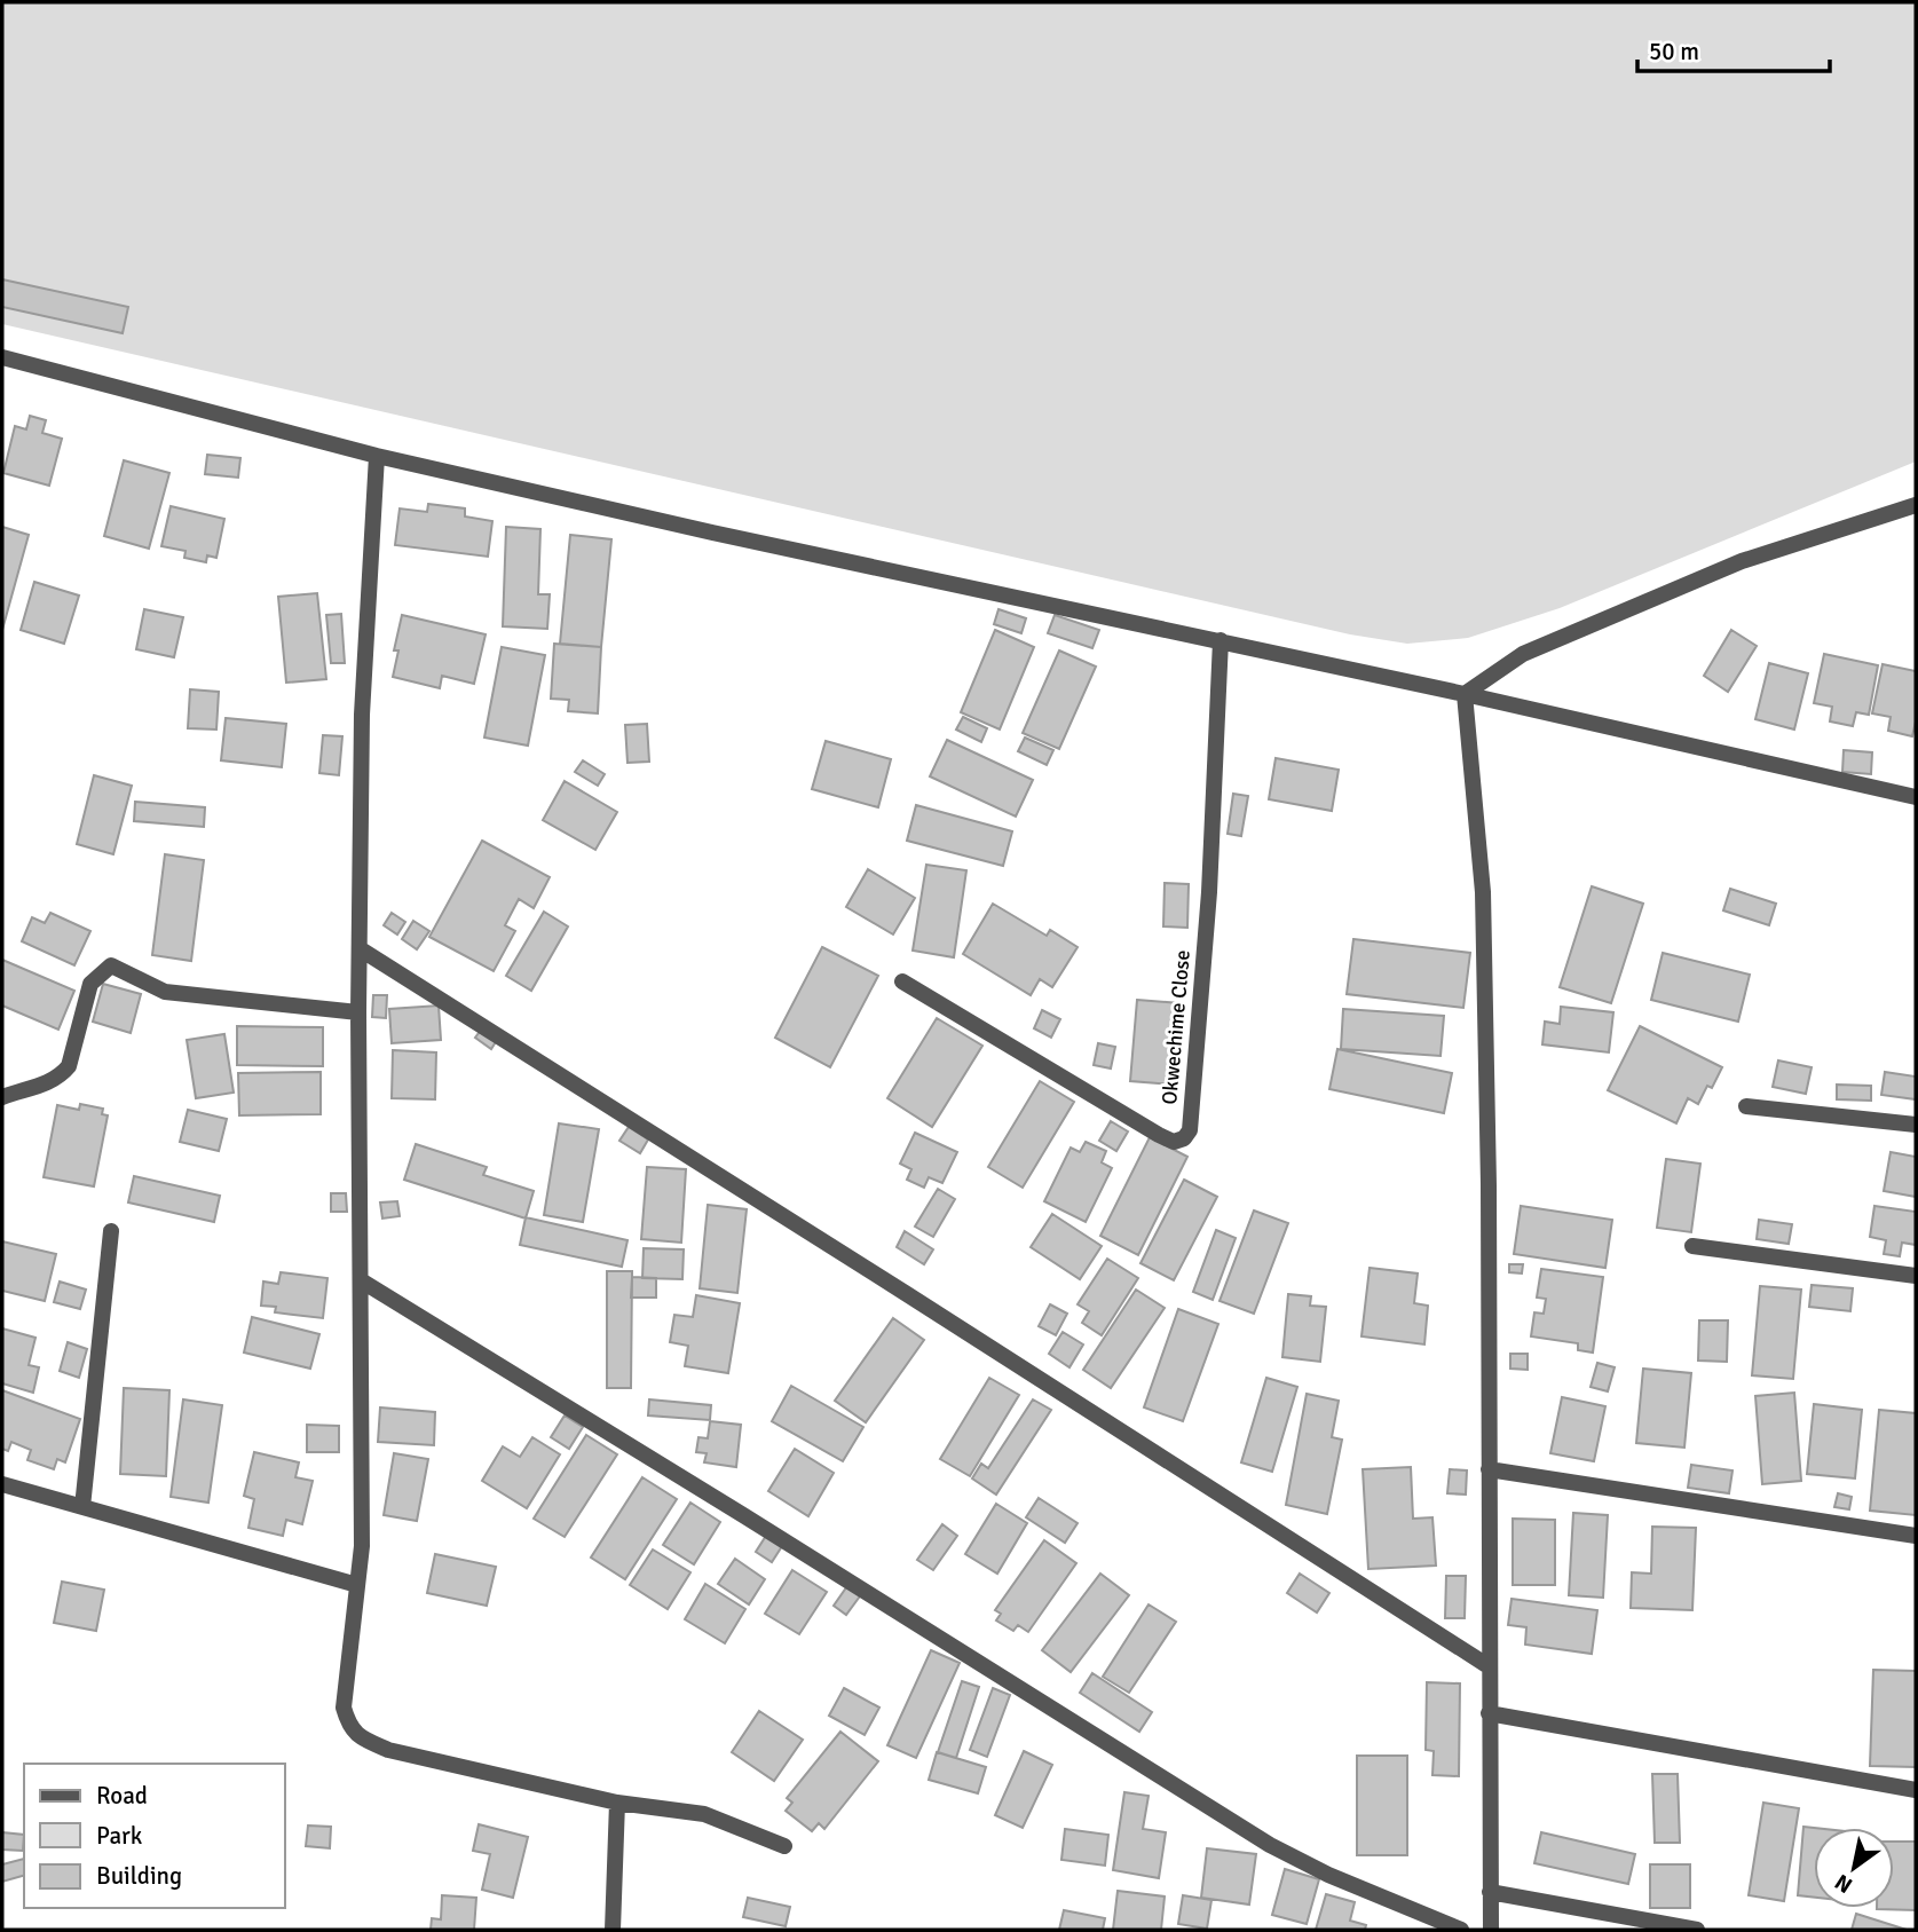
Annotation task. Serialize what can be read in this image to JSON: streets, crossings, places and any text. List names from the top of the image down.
{
  "streets": {
    "street": ["Okwechime Close"]
  },
  "legend": ["Road", "Park", "Building"],
  "scale_bar": "50 m",
  "north": "bottom left"
}
